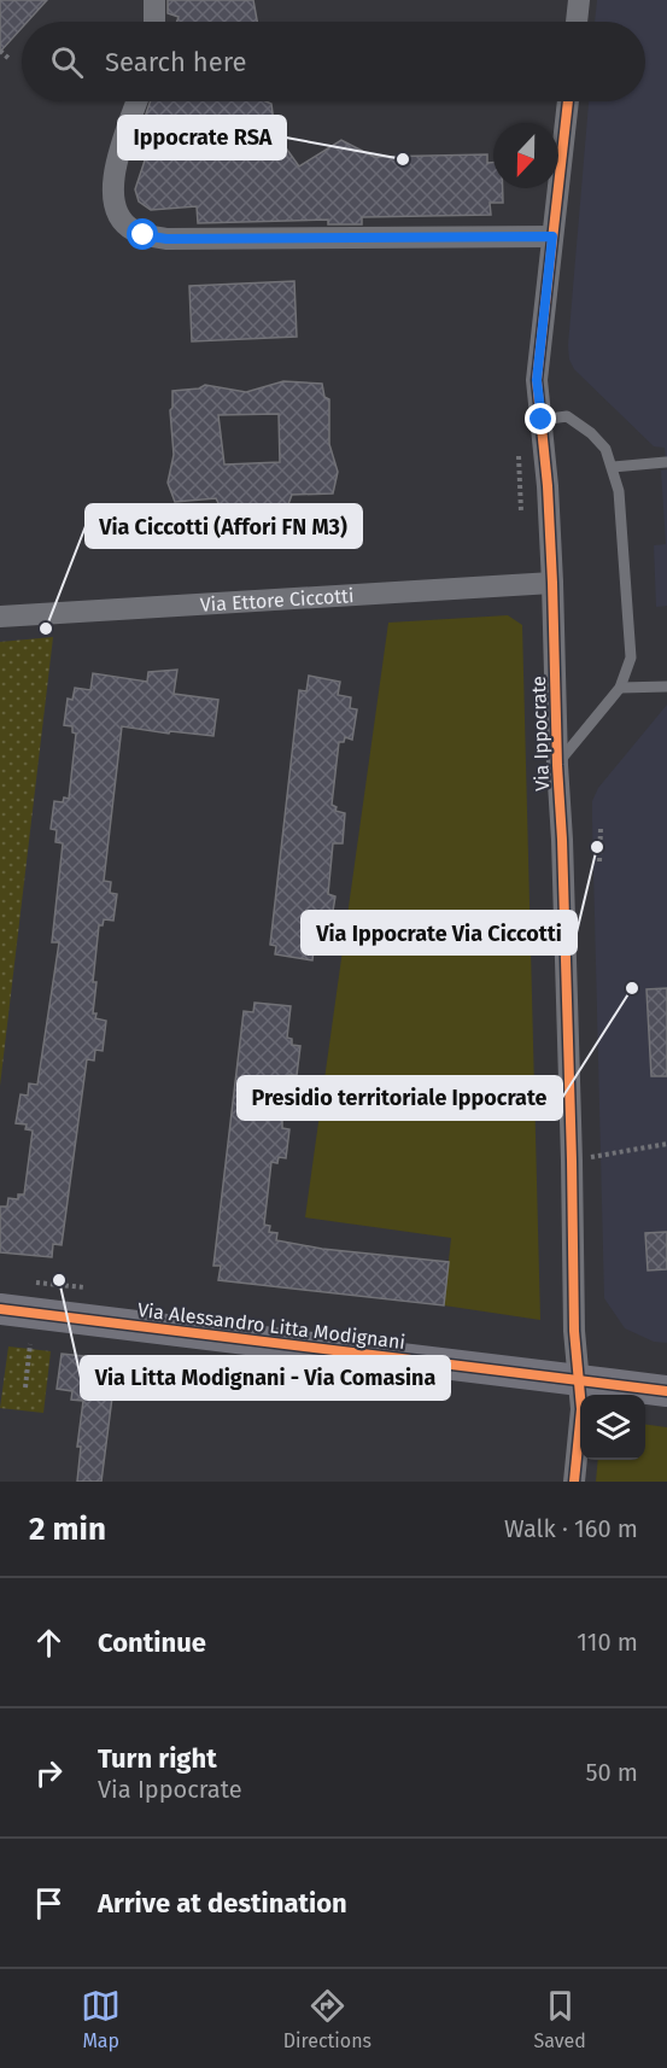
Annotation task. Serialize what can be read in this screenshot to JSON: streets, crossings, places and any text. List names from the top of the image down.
{
  "streets": {
    "street": ["Via Ettore Ciccotti", "Via Ippocrate", "Via Alessandro Litta Modignani"]
  },
  "crossings": [
    ["Via Ettore Ciccotti", "Via Ippocrate"],
    ["Via Ippocrate", "Via Alessandro Litta Modignani"]
  ],
  "places": [
    "Ippocrate RSA",
    "Via Ciccotti (Affori FN M3)",
    "Via Ippocrate Via Ciccotti",
    "Presidio territoriale Ippocrate",
    "Via Litta Modignani - Via Comasina"
  ],
  "north": "bottom",
  "page": {
    "search": "Search here",
    "heading": ["2 min", "Walk · 160 m"],
    "list": [
      ["Continue", "110 m"],
      ["Turn right", "Via Ippocrate", "50 m"],
      "Arrive at destination"
    ],
    "nav": ["Map", "Directions", "Saved"]
  }
}
